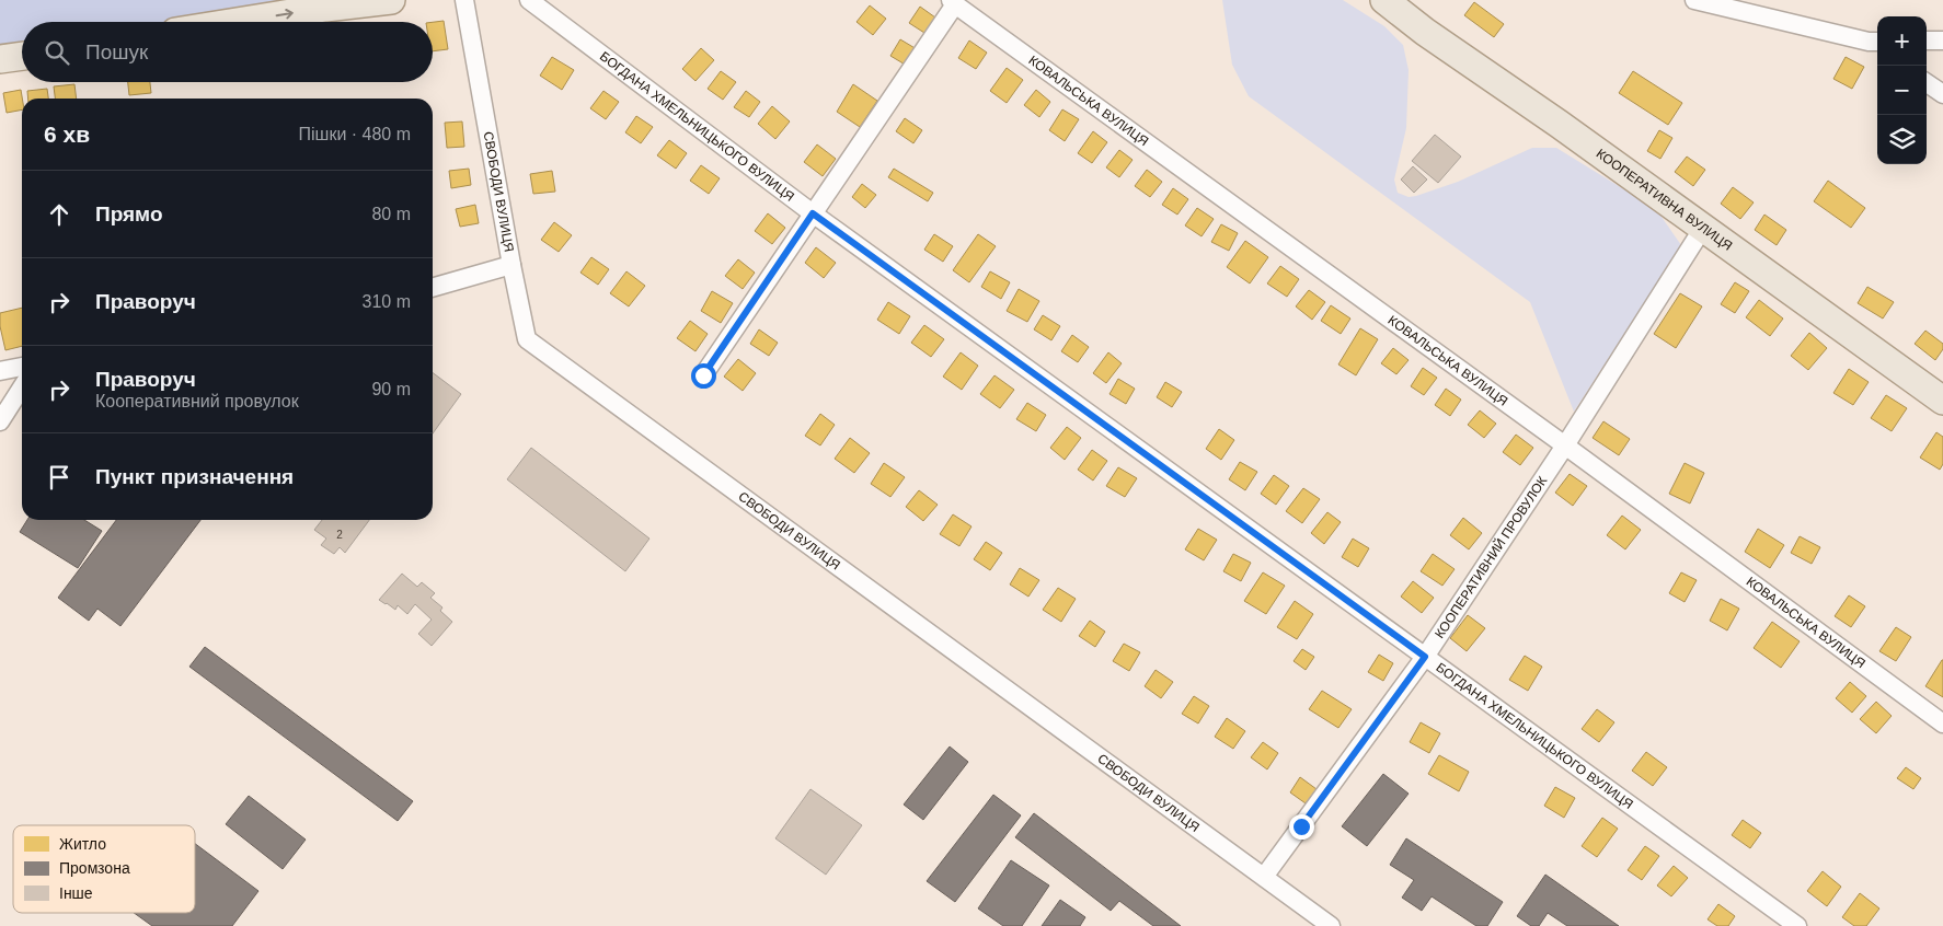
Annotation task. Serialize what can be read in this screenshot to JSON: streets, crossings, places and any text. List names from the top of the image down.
{
  "streets": {
    "main road": ["КООПЕРАТИВНА ВУЛИЦЯ"],
    "street": [
      "КОВАЛЬСЬКА ВУЛИЦЯ",
      "БОГДАНА ХМЕЛЬНИЦЬКОГО ВУЛИЦЯ",
      "СВОБОДИ ВУЛИЦЯ",
      "КООПЕРАТИВНИЙ ПРОВУЛОК"
    ]
  },
  "crossings": [
    ["КОВАЛЬСЬКА ВУЛИЦЯ", "КООПЕРАТИВНИЙ ПРОВУЛОК"],
    ["БОГДАНА ХМЕЛЬНИЦЬКОГО ВУЛИЦЯ", "КООПЕРАТИВНИЙ ПРОВУЛОК"],
    ["СВОБОДИ ВУЛИЦЯ", "КООПЕРАТИВНИЙ ПРОВУЛОК"],
    ["КООПЕРАТИВНА ВУЛИЦЯ", "КООПЕРАТИВНИЙ ПРОВУЛОК"]
  ],
  "house_numbers": ["2"],
  "legend": ["Житло", "Промзона", "Інше"],
  "page": {
    "map_buttons": ["+", "−"],
    "search": "Пошук",
    "heading": ["6 хв", "Пішки · 480 m"],
    "list": [
      ["Прямо", "80 m"],
      ["Праворуч", "310 m"],
      ["Праворуч", "Кооперативний провулок", "90 m"],
      "Пункт призначення"
    ]
  }
}
